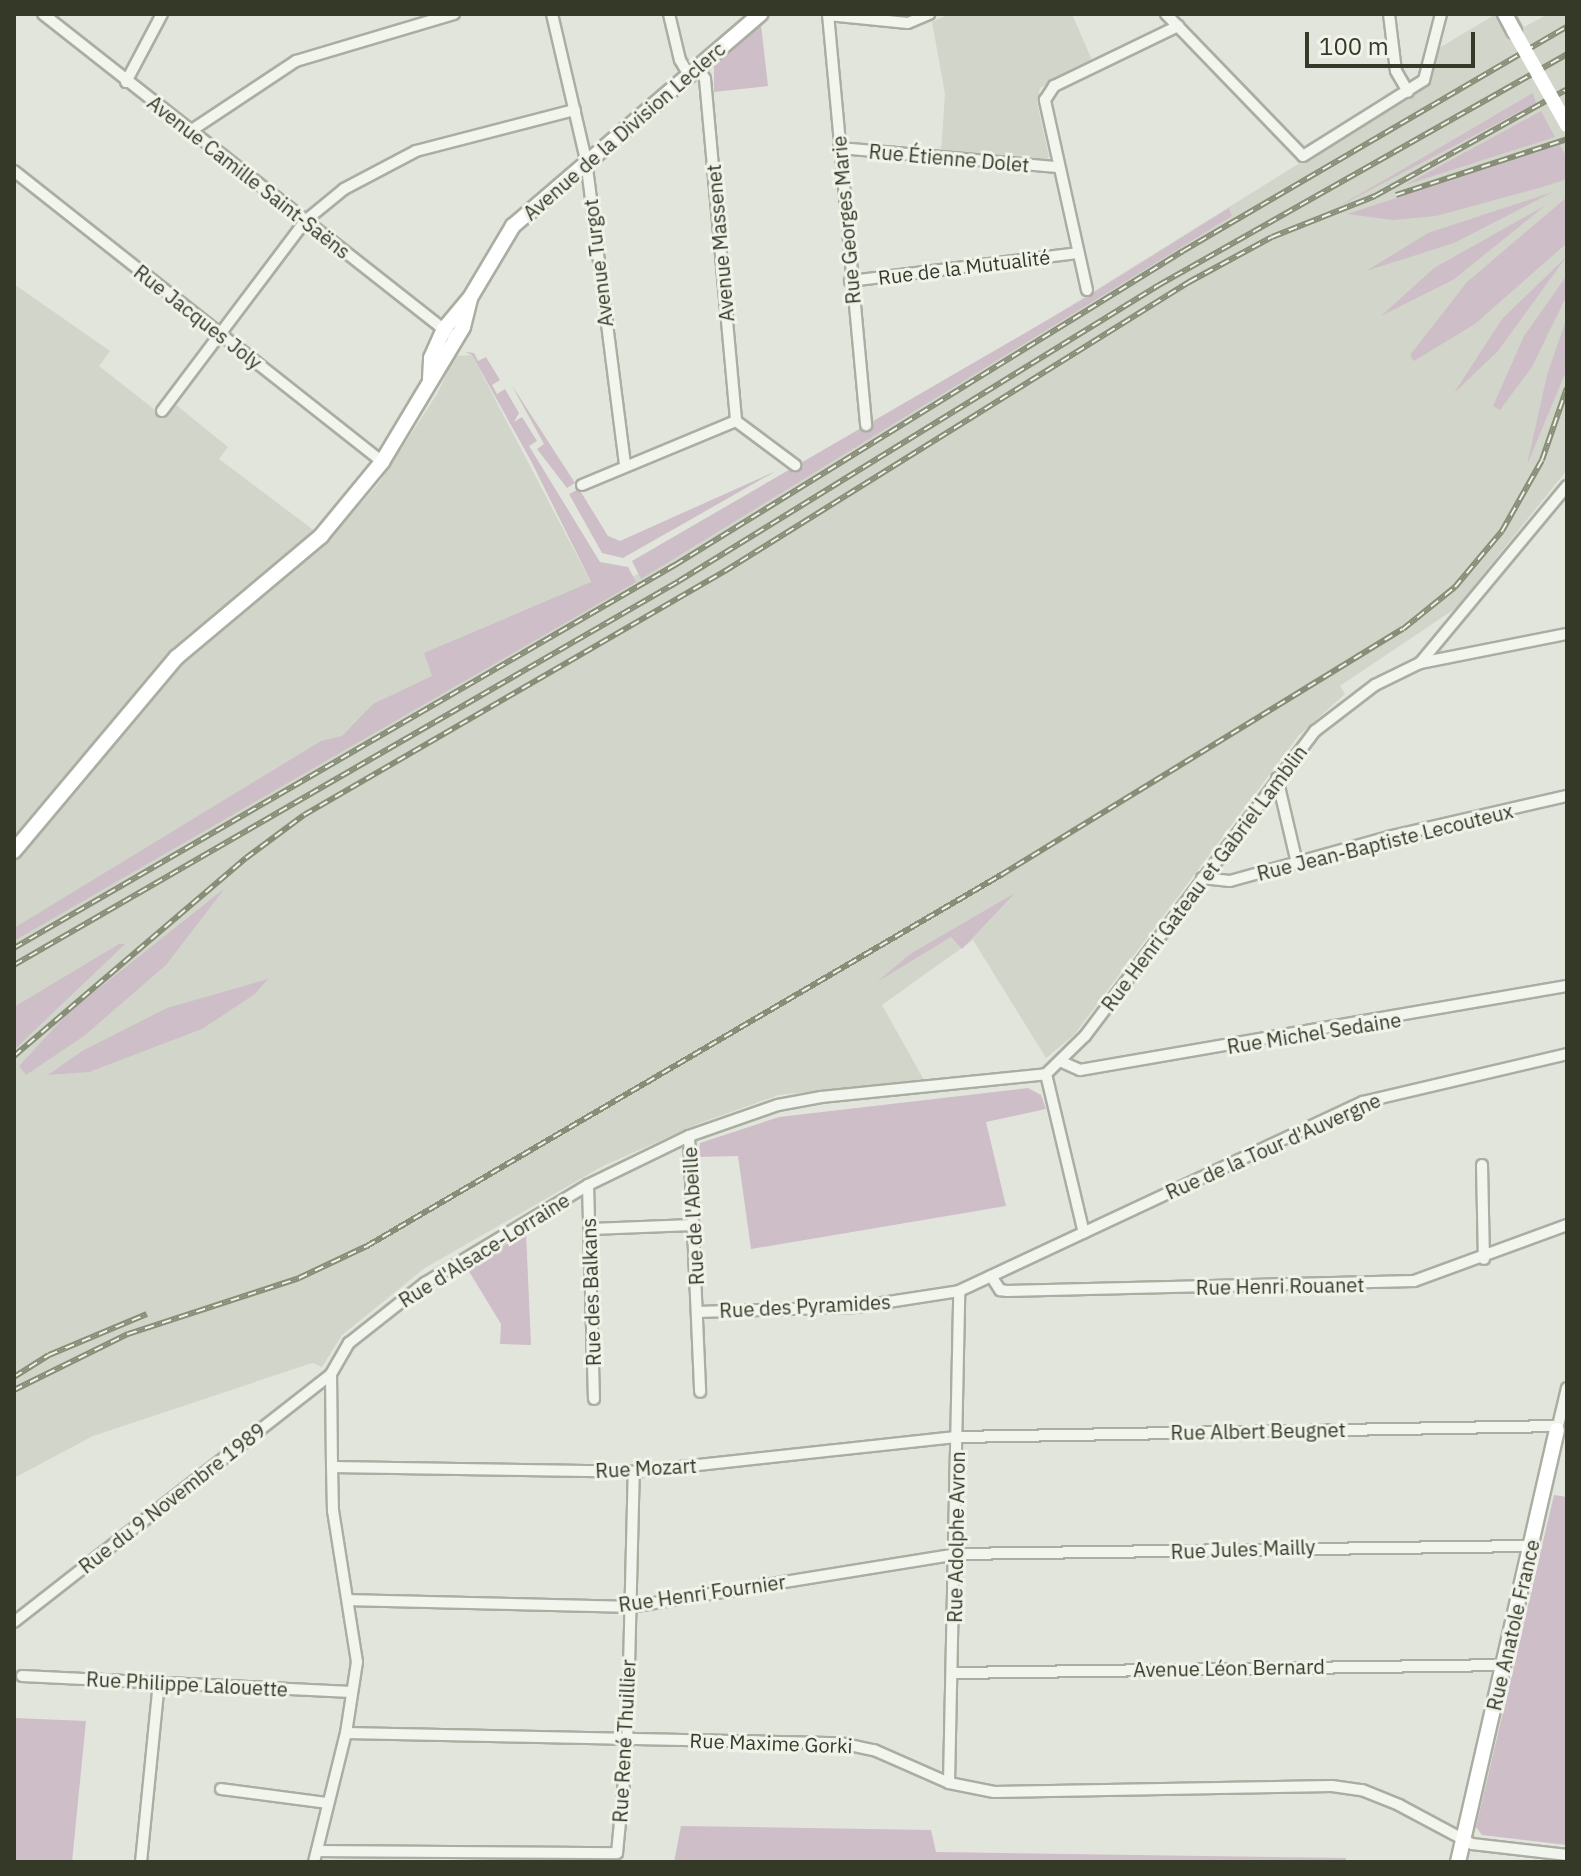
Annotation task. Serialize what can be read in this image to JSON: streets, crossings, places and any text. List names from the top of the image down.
{
  "streets": {
    "street": [
      "Avenue de la Division Leclerc",
      "Rue Étienne Dolet",
      "Avenue Camille Saint-Saëns",
      "Rue Georges Marie",
      "Avenue Massenet",
      "Avenue Turgot",
      "Rue de la Mutualité",
      "Rue Jacques Joly",
      "Rue Jean-Baptiste Lecouteux",
      "Rue Henri Gateau et Gabriel Lamblin",
      "Rue Michel Sedaine",
      "Rue de la Tour d'Auvergne",
      "Rue de l'Abeille",
      "Rue d'Alsace-Lorraine",
      "Rue Henri Rouanet",
      "Rue des Balkans",
      "Rue des Pyramides",
      "Rue Albert Beugnet",
      "Rue Mozart",
      "Rue du 9 Novembre 1989",
      "Rue Adolphe Avron",
      "Rue Jules Mailly",
      "Rue Henri Fournier",
      "Rue Anatole France",
      "Avenue Léon Bernard",
      "Rue Philippe Lalouette",
      "Rue René Thuillier",
      "Rue Maxime Gorki"
    ]
  },
  "crossings": [
    ["Avenue de la Division Leclerc", "Avenue Camille Saint-Saëns"],
    ["Avenue de la Division Leclerc", "Avenue Massenet"],
    ["Avenue de la Division Leclerc", "Avenue Turgot"],
    ["Avenue de la Division Leclerc", "Rue Jacques Joly"],
    ["Rue Étienne Dolet", "Rue Georges Marie"],
    ["Rue Georges Marie", "Rue de la Mutualité"],
    ["Rue Jean-Baptiste Lecouteux", "Rue Henri Gateau et Gabriel Lamblin"],
    ["Rue Henri Gateau et Gabriel Lamblin", "Rue Michel Sedaine"],
    ["Rue Henri Gateau et Gabriel Lamblin", "Rue d'Alsace-Lorraine"],
    ["Rue de la Tour d'Auvergne", "Rue Henri Rouanet"],
    ["Rue de la Tour d'Auvergne", "Rue des Pyramides"],
    ["Rue de l'Abeille", "Rue d'Alsace-Lorraine"],
    ["Rue de l'Abeille", "Rue des Pyramides"],
    ["Rue d'Alsace-Lorraine", "Rue des Balkans"],
    ["Rue d'Alsace-Lorraine", "Rue du 9 Novembre 1989"],
    ["Rue Henri Rouanet", "Rue des Pyramides"],
    ["Rue des Pyramides", "Rue Adolphe Avron"],
    ["Rue Albert Beugnet", "Rue Mozart"],
    ["Rue Albert Beugnet", "Rue Adolphe Avron"],
    ["Rue Albert Beugnet", "Rue Anatole France"],
    ["Rue Mozart", "Rue Adolphe Avron"],
    ["Rue Mozart", "Rue René Thuillier"],
    ["Rue Adolphe Avron", "Rue Jules Mailly"],
    ["Rue Adolphe Avron", "Rue Henri Fournier"],
    ["Rue Adolphe Avron", "Avenue Léon Bernard"],
    ["Rue Adolphe Avron", "Rue Maxime Gorki"],
    ["Rue Jules Mailly", "Rue Henri Fournier"],
    ["Rue Jules Mailly", "Rue Anatole France"],
    ["Rue Henri Fournier", "Rue René Thuillier"],
    ["Rue Anatole France", "Avenue Léon Bernard"],
    ["Rue Anatole France", "Rue Maxime Gorki"],
    ["Rue René Thuillier", "Rue Maxime Gorki"]
  ],
  "scale_bar": "100 m"
}
